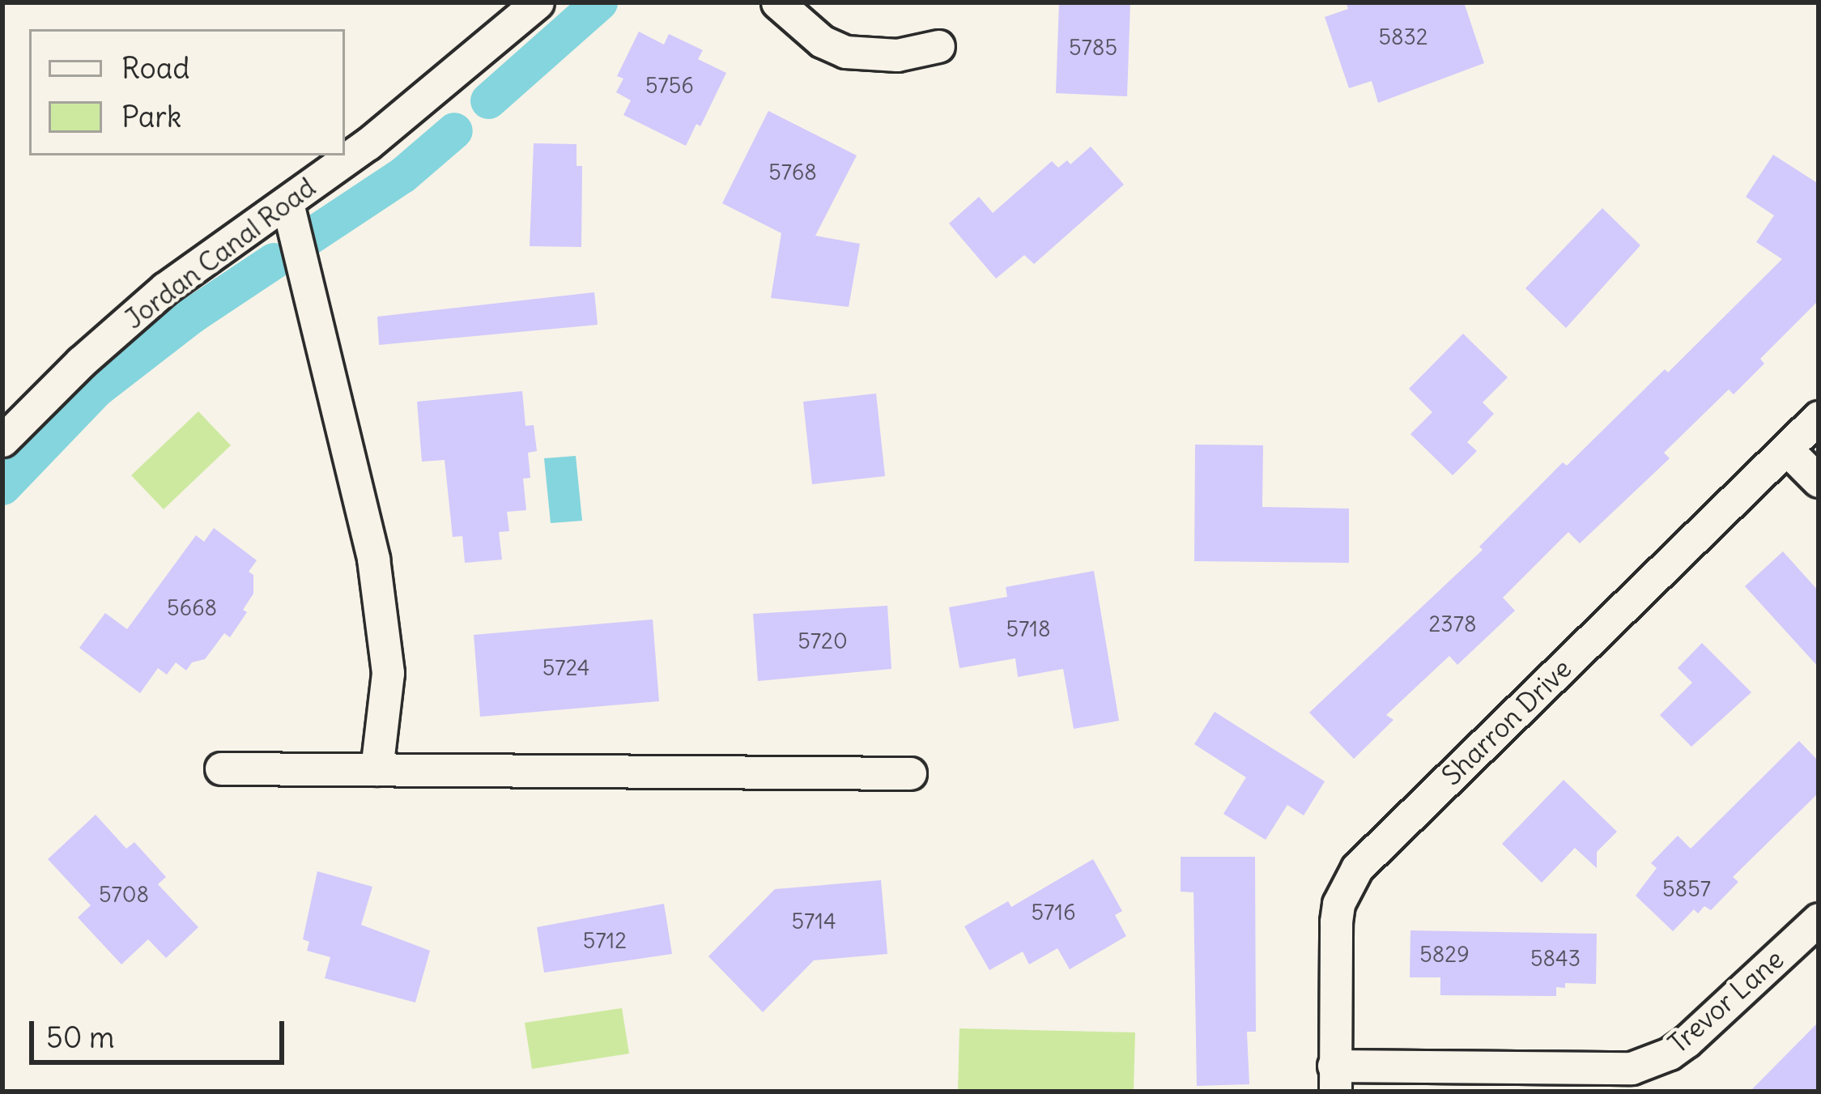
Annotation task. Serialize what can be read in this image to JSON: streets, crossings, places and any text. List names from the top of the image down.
{
  "streets": {
    "street": ["Jordan Canal Road", "Sharron Drive", "Trevor Lane"]
  },
  "crossings": [
    ["Sharron Drive", "Trevor Lane"]
  ],
  "house_numbers": [
    "5832",
    "5785",
    "5756",
    "5768",
    "5668",
    "2378",
    "5718",
    "5720",
    "5724",
    "5857",
    "5708",
    "5716",
    "5714",
    "5712",
    "5829",
    "5843"
  ],
  "legend": ["Road", "Park"],
  "scale_bar": "50 m"
}
